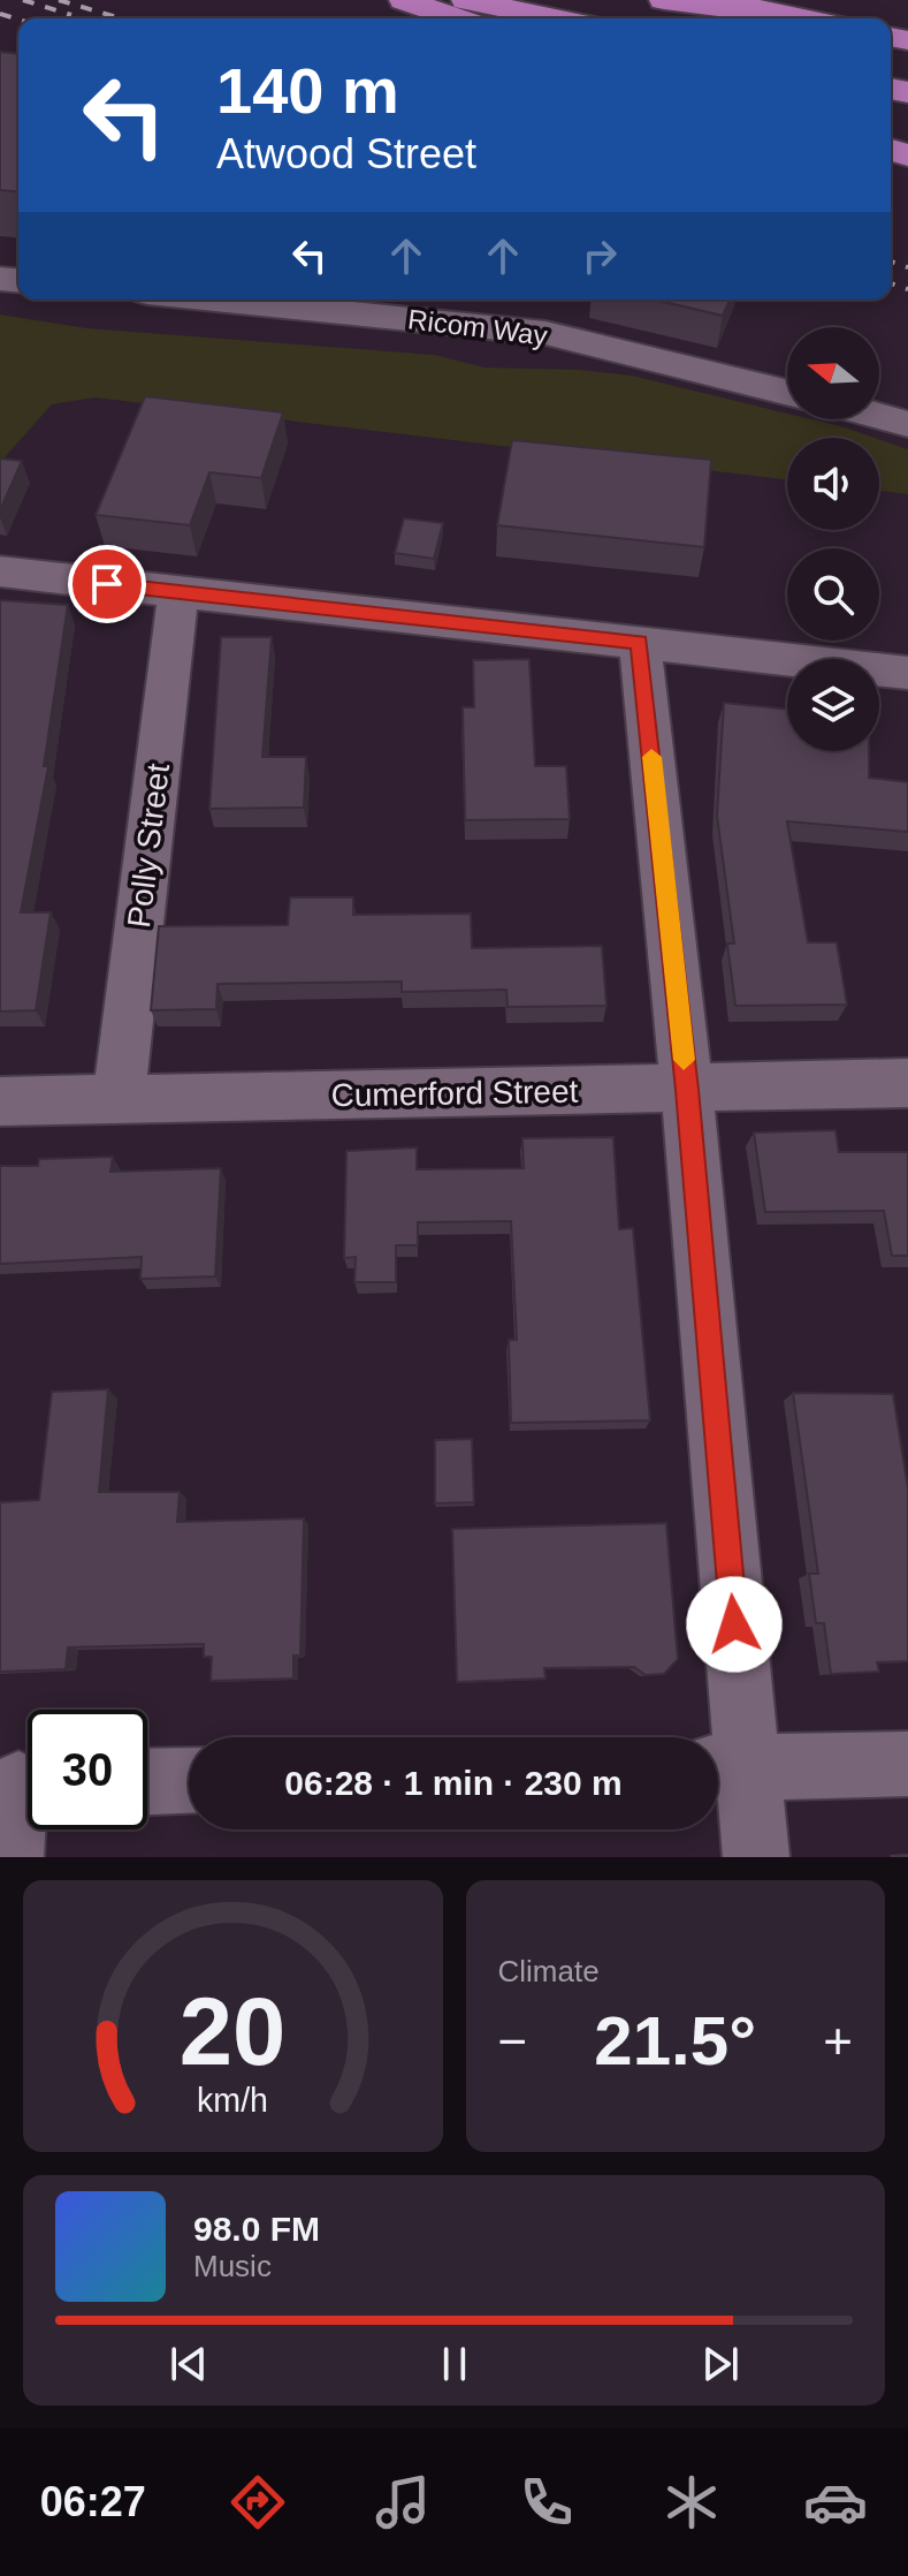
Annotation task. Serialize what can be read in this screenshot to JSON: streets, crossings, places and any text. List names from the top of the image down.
{
  "streets": {
    "street": ["Ricom Way", "Polly Street", "Cumerford Street"]
  },
  "crossings": [
    ["Polly Street", "Cumerford Street"]
  ],
  "north": "left",
  "page": {
    "turn": ["140 m", "Atwood Street"],
    "limit": "30",
    "trip": "06:28 · 1 min · 230 m",
    "tile": "Climate",
    "heat": ["−", "21.5°", "+"],
    "song": ["98.0 FM", "Music"],
    "tabs": "06:27",
    "gauge": ["20", "km/h"]
  }
}
